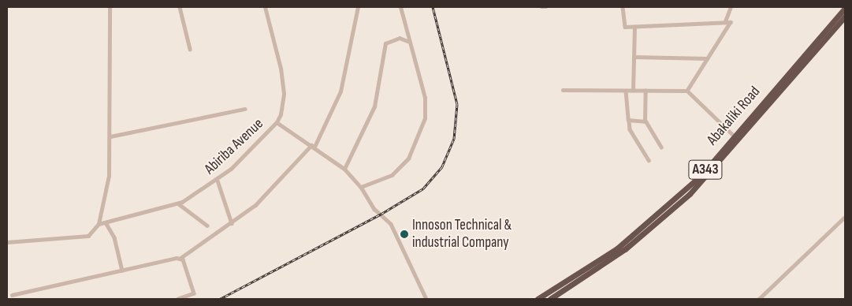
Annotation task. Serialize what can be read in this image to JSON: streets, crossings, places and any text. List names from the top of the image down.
{
  "streets": {
    "highway": ["Abakaliki Road", "A343"],
    "street": ["Abiriba Avenue"]
  },
  "places": ["Innoson Technical & industrial Company"]
}
